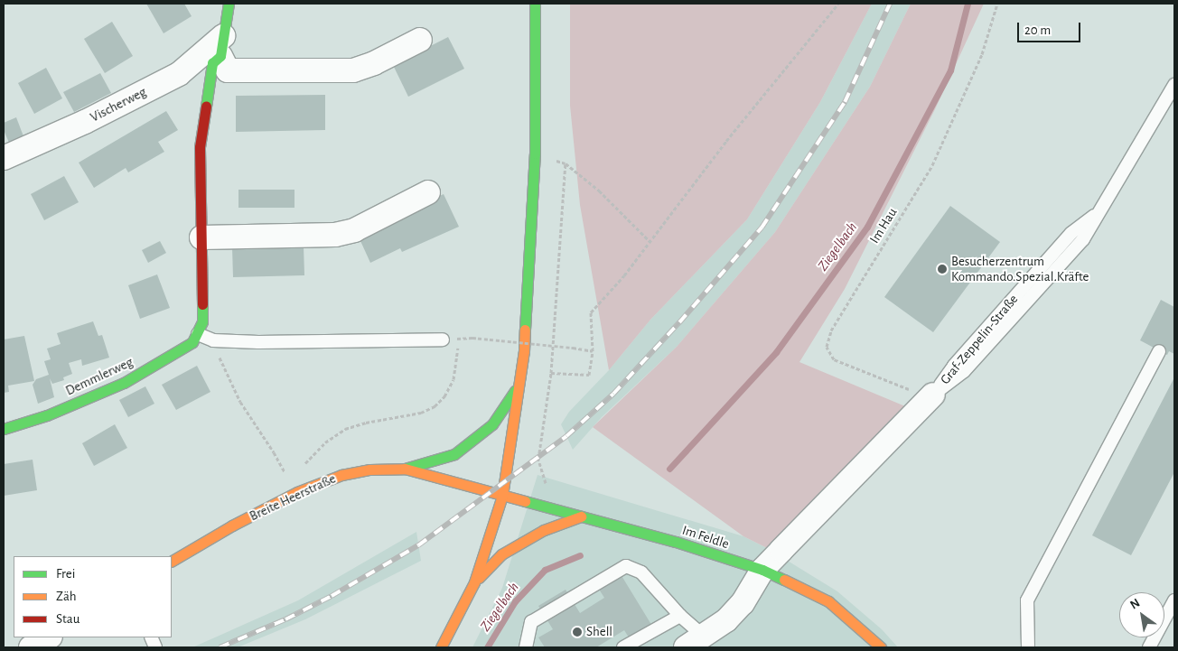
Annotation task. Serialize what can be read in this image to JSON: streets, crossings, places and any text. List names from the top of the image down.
{
  "streets": {
    "street": [
      "Vischerweg",
      "Graf-Zeppelin-Straße",
      "Demmlerweg",
      "Breite Heerstraße",
      "Im Feldle"
    ],
    "path": ["Im Hau"]
  },
  "crossings": [
    ["Im Hau", "Graf-Zeppelin-Straße"],
    ["Graf-Zeppelin-Straße", "Im Feldle"],
    ["Breite Heerstraße", "Im Feldle"]
  ],
  "water": ["Ziegelbach"],
  "places": ["Besucherzentrum Kommando.Spezial.Kräfte", "Shell"],
  "legend": ["Frei", "Zäh", "Stau"],
  "scale_bar": "20 m",
  "north": "top left"
}
